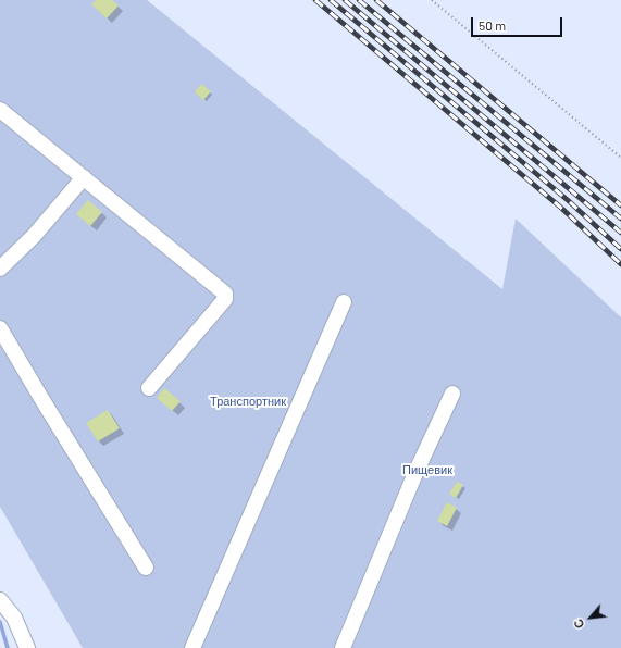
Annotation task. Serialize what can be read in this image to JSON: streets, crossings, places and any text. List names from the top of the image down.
{
  "parks": ["Транспортник", "Пищевик"],
  "scale_bar": "50 m",
  "north": "bottom left"
}
